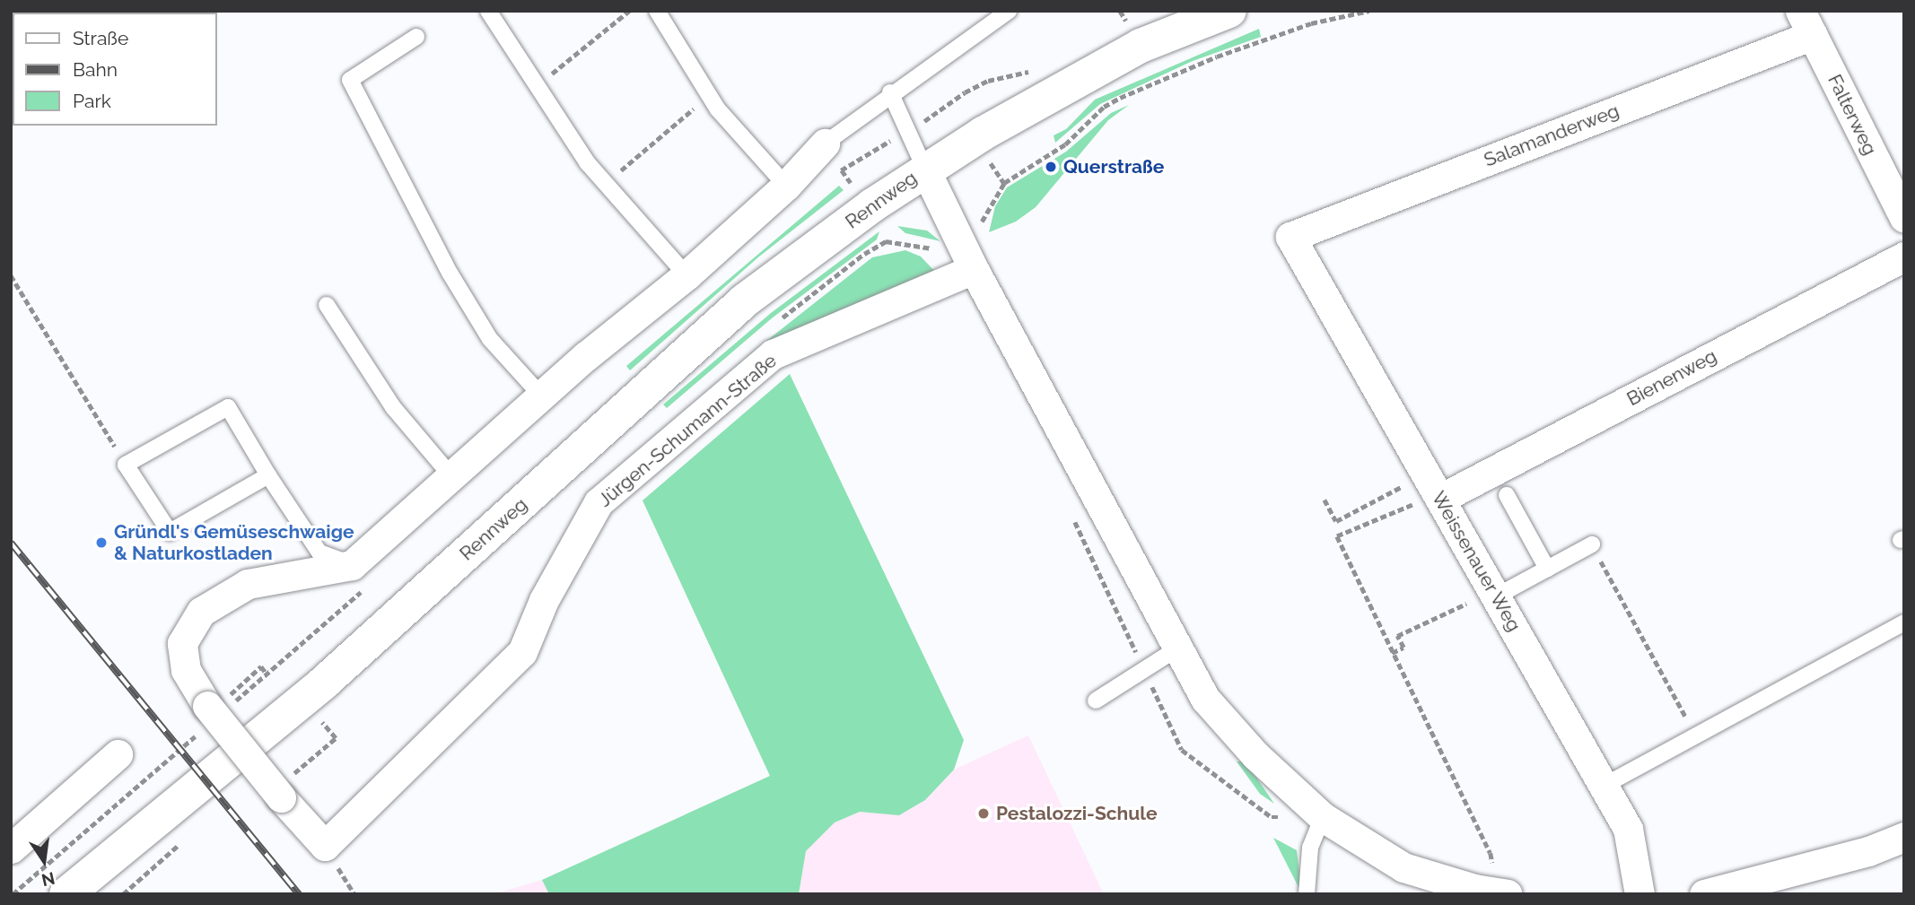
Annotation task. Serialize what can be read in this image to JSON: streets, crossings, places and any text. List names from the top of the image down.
{
  "streets": {
    "main road": ["Rennweg"],
    "street": [
      "Falterweg",
      "Salamanderweg",
      "Bienenweg",
      "Jürgen-Schumann-Straße",
      "Weissenauer Weg"
    ]
  },
  "crossings": [
    ["Falterweg", "Salamanderweg"],
    ["Salamanderweg", "Weissenauer Weg"],
    ["Bienenweg", "Weissenauer Weg"]
  ],
  "places": ["Querstraße", "Gründl's Gemüseschwaige & Naturkostladen", "Pestalozzi-Schule"],
  "legend": ["Straße", "Bahn", "Park"],
  "north": "bottom"
}
